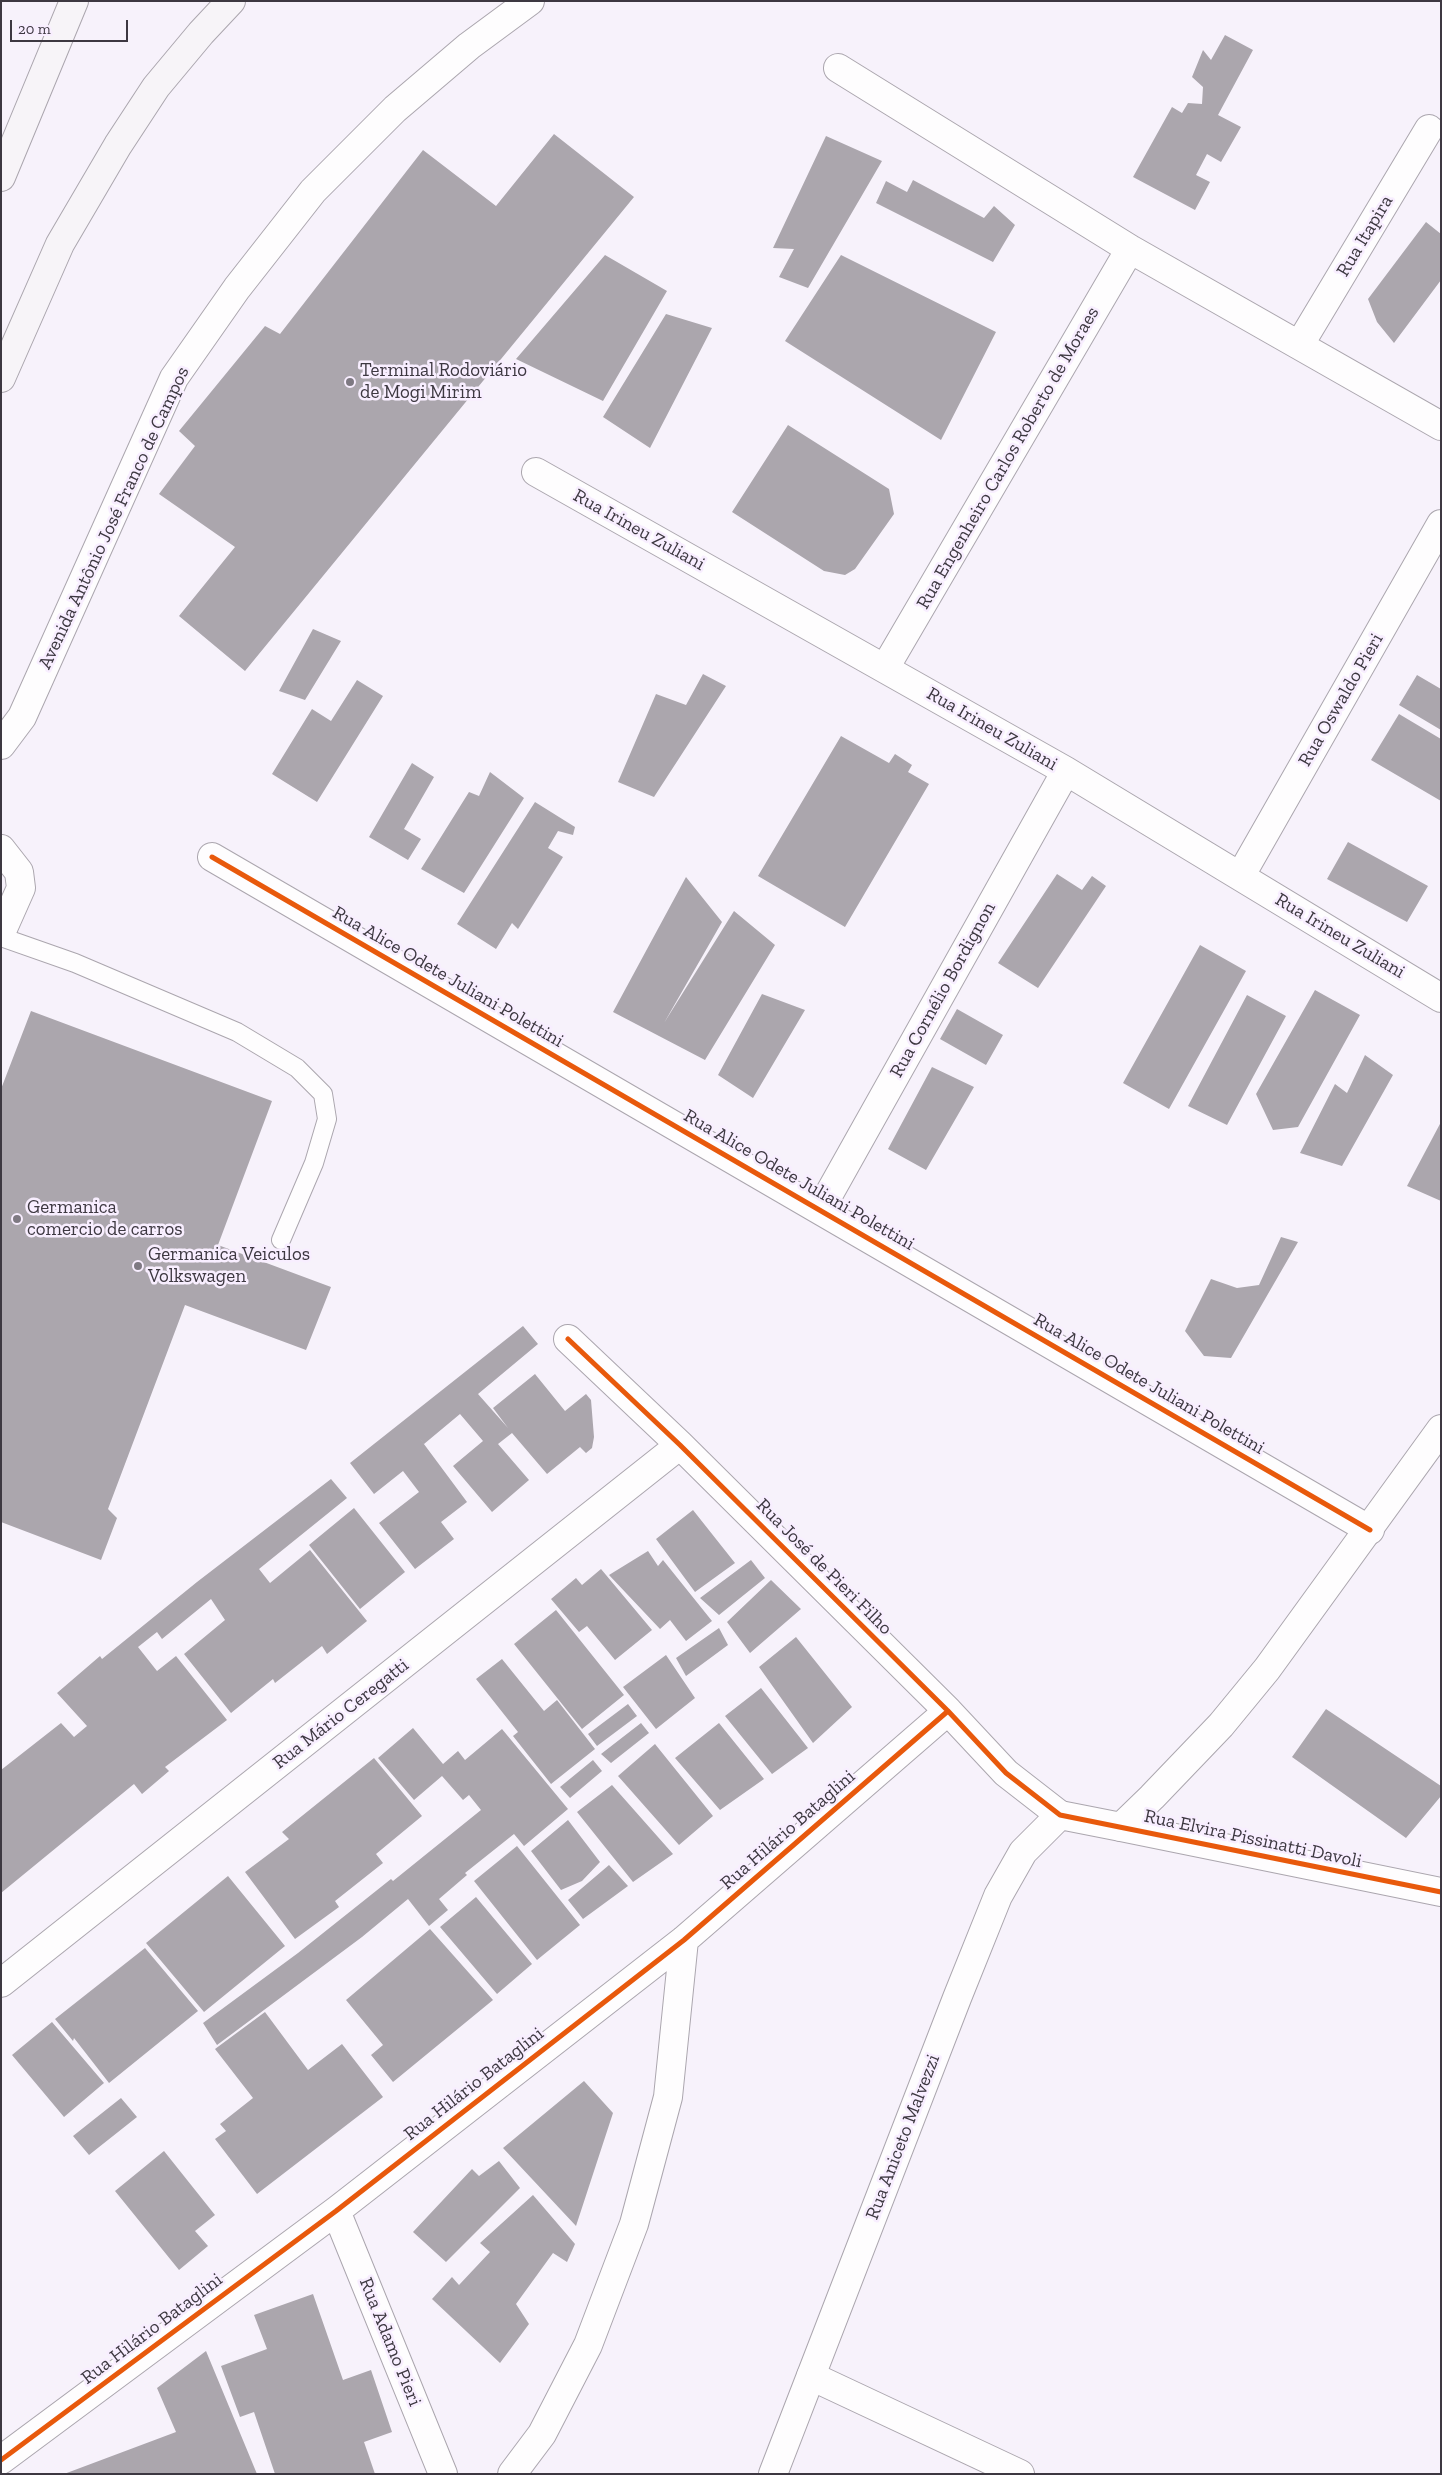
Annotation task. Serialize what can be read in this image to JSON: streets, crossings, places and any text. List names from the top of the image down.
{
  "streets": {
    "street": [
      "Rua Itapira",
      "Rua Engenheiro Carlos Roberto de Moraes",
      "Avenida Antônio José Franco de Campos",
      "Rua Irineu Zuliani",
      "Rua Oswaldo Pieri",
      "Rua Alice Odete Juliani Polettini",
      "Rua Cornélio Bordignon",
      "Rua José de Pieri Filho",
      "Rua Mário Ceregatti",
      "Rua Hilário Bataglini",
      "Rua Elvira Pissinatti Davoli",
      "Rua Aniceto Malvezzi",
      "Rua Adamo Pieri"
    ]
  },
  "crossings": [
    ["Rua Engenheiro Carlos Roberto de Moraes", "Rua Irineu Zuliani"],
    ["Rua Irineu Zuliani", "Rua Oswaldo Pieri"],
    ["Rua Irineu Zuliani", "Rua Cornélio Bordignon"],
    ["Rua Alice Odete Juliani Polettini", "Rua Cornélio Bordignon"],
    ["Rua José de Pieri Filho", "Rua Mário Ceregatti"],
    ["Rua José de Pieri Filho", "Rua Hilário Bataglini"],
    ["Rua José de Pieri Filho", "Rua Elvira Pissinatti Davoli"],
    ["Rua José de Pieri Filho", "Rua Aniceto Malvezzi"],
    ["Rua Hilário Bataglini", "Rua Adamo Pieri"],
    ["Rua Elvira Pissinatti Davoli", "Rua Aniceto Malvezzi"]
  ],
  "places": ["Terminal Rodoviário de Mogi Mirim", "Germanica comercio de carros", "Germanica Veiculos Volkswagen"],
  "scale_bar": "20 m"
}
